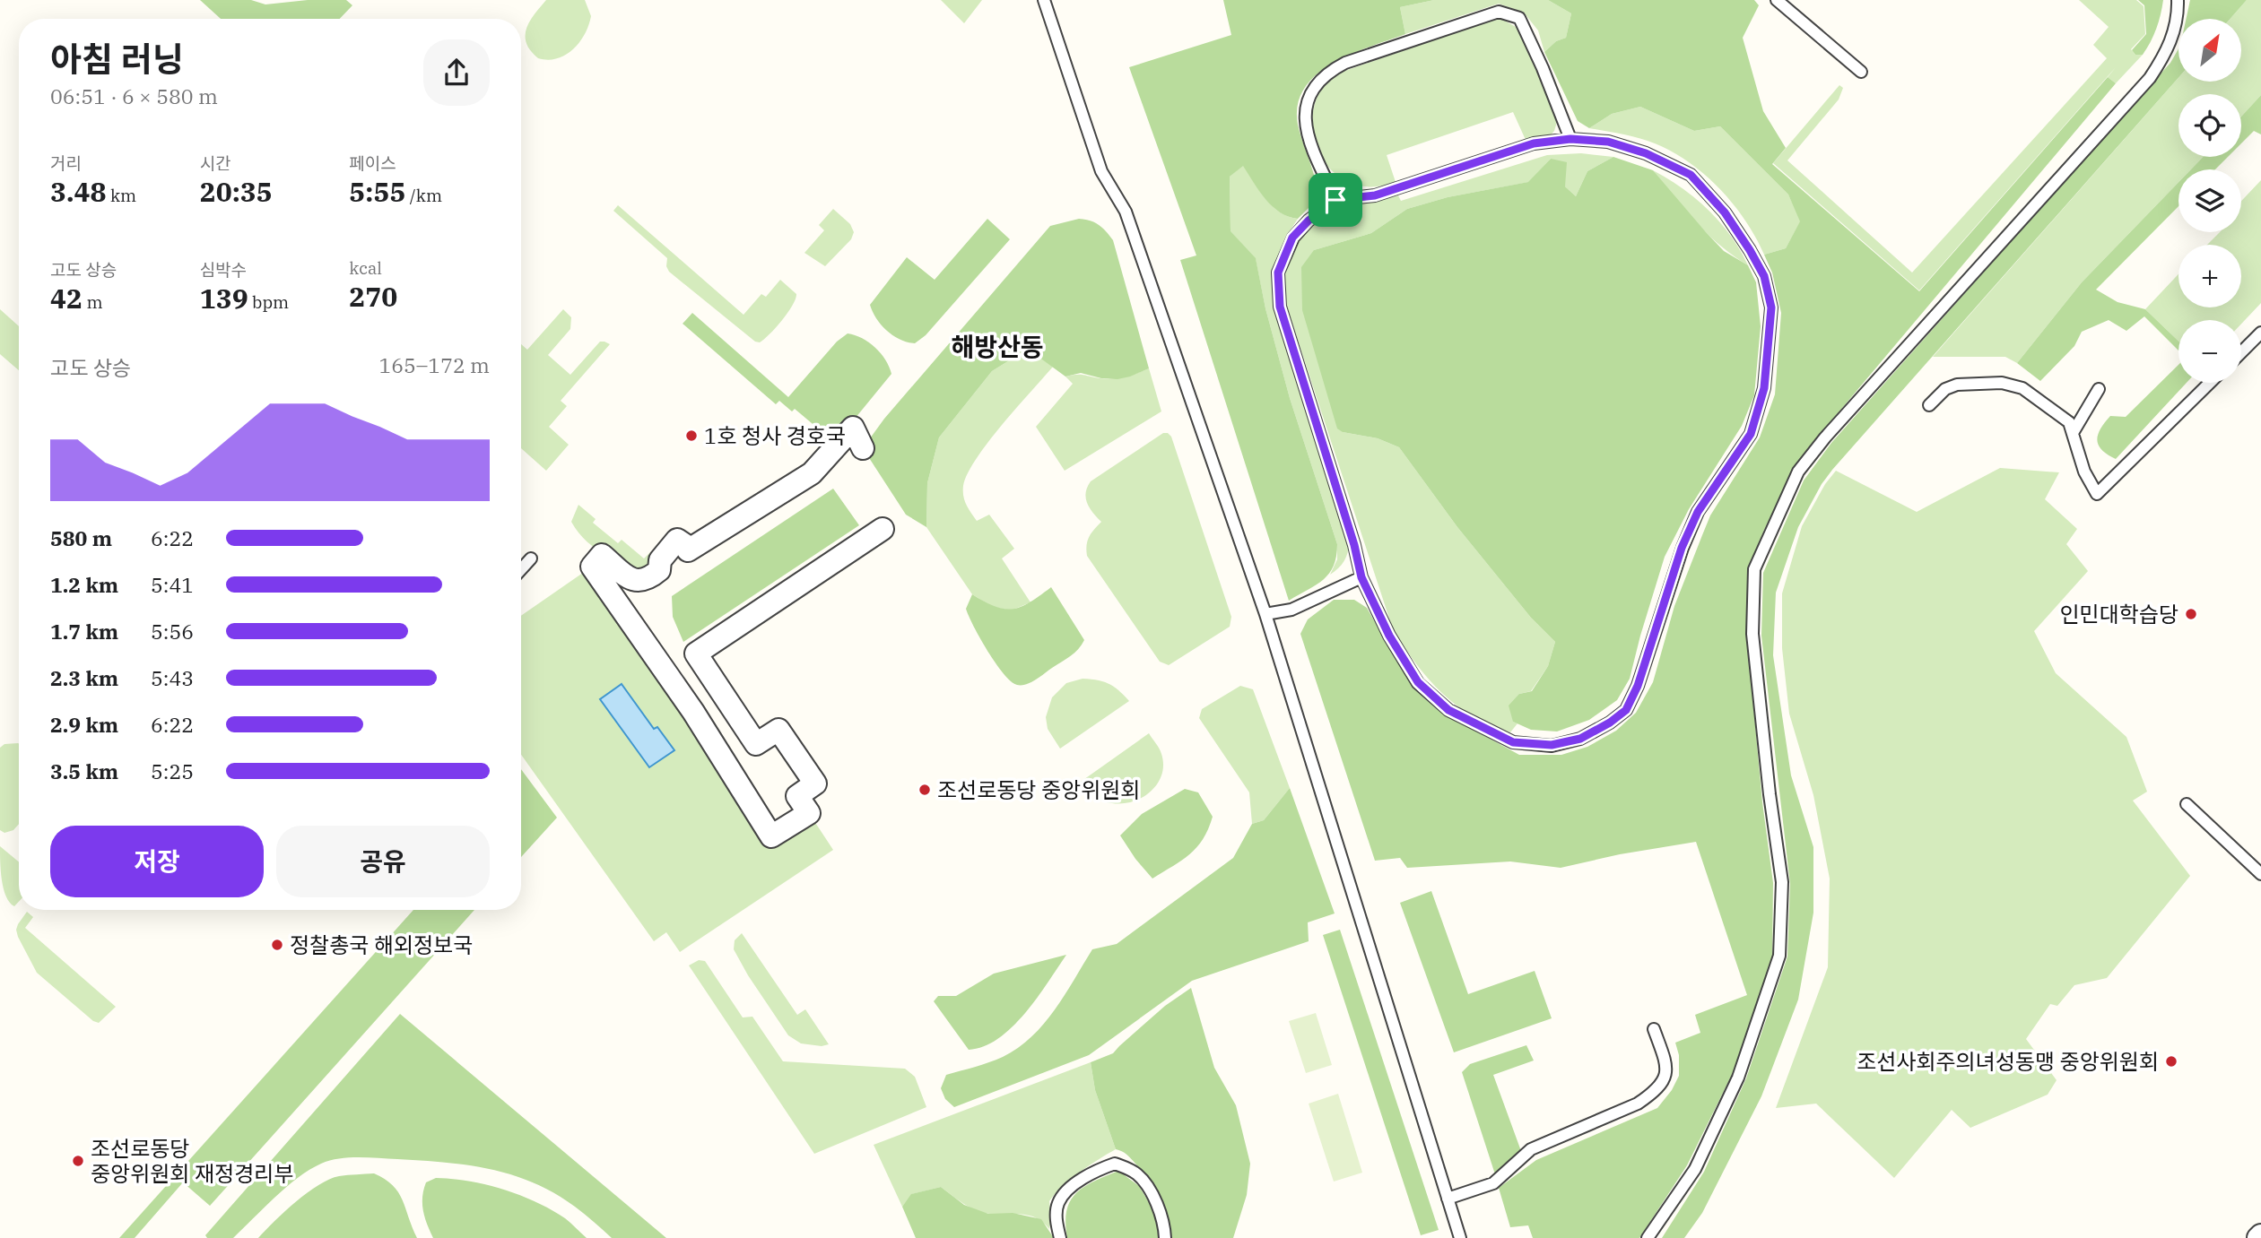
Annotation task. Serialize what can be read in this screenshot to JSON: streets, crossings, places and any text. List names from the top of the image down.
{
  "districts": ["해방산동"],
  "places": [
    "1호 청사 경호국",
    "인민대학습당",
    "조선로동당 중앙위원회",
    "정찰총국 해외정보국",
    "조선사회주의녀성동맹 중앙위원회",
    "조선로동당 중앙위원회 재정경리부"
  ],
  "north": "top right",
  "page": {
    "map_buttons": ["+", "−"],
    "heading": ["아침 러닝", "06:51 · 6 × 580 m"],
    "stats": [
      ["거리", "3.48 km"],
      ["시간", "20:35"],
      ["페이스", "5:55 /km"],
      ["고도 상승", "42 m"],
      ["심박수", "139 bpm"],
      ["kcal", "270"]
    ],
    "chart": ["고도 상승", "165–172 m"],
    "list": [
      {
        "name": "580 m",
        "note": "6:22"
      },
      {
        "name": "1.2 km",
        "note": "5:41"
      },
      {
        "name": "1.7 km",
        "note": "5:56"
      },
      {
        "name": "2.3 km",
        "note": "5:43"
      },
      {
        "name": "2.9 km",
        "note": "6:22"
      },
      {
        "name": "3.5 km",
        "note": "5:25"
      }
    ],
    "buttons": ["저장", "공유"]
  }
}
